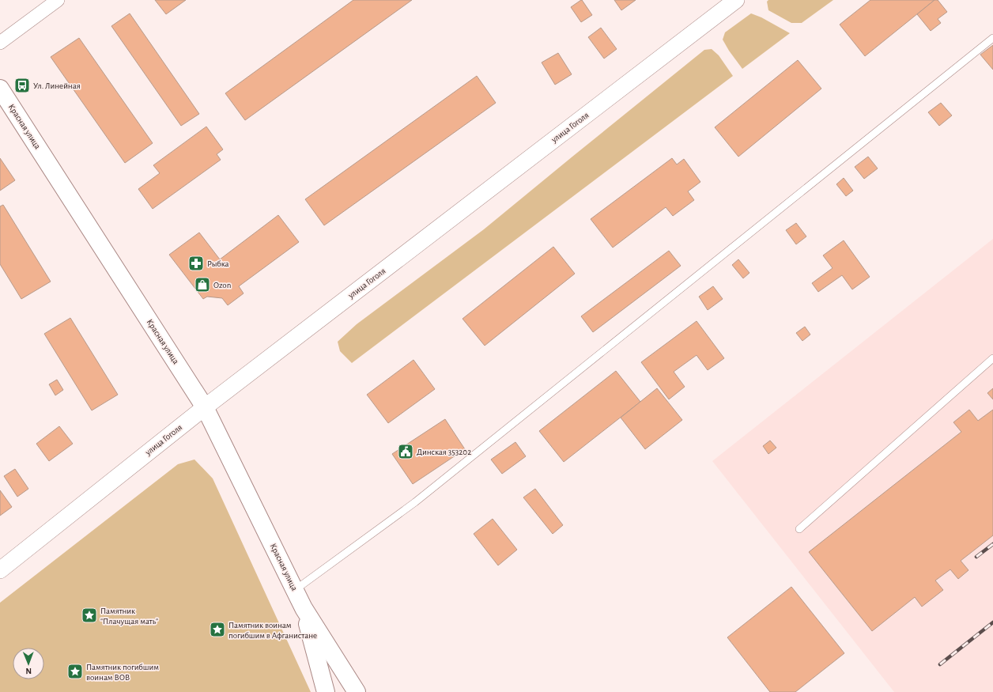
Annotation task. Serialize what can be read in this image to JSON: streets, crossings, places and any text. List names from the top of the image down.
{
  "streets": {
    "main road": ["Красная улица"],
    "street": ["улица Гоголя"]
  },
  "crossings": [
    ["Красная улица", "улица Гоголя"]
  ],
  "places": {
    "bus stop": ["Ул. Линейная"],
    "pharmacy": ["Рыбка"],
    "shop": ["Ozon"],
    "public building": ["Динская 353202"],
    "place": ["Памятник \"Плачущая мать\"", "Памятник воинам погибшим в Афганистане", "Памятник погибшим воинам ВОВ"]
  },
  "north": "bottom"
}
